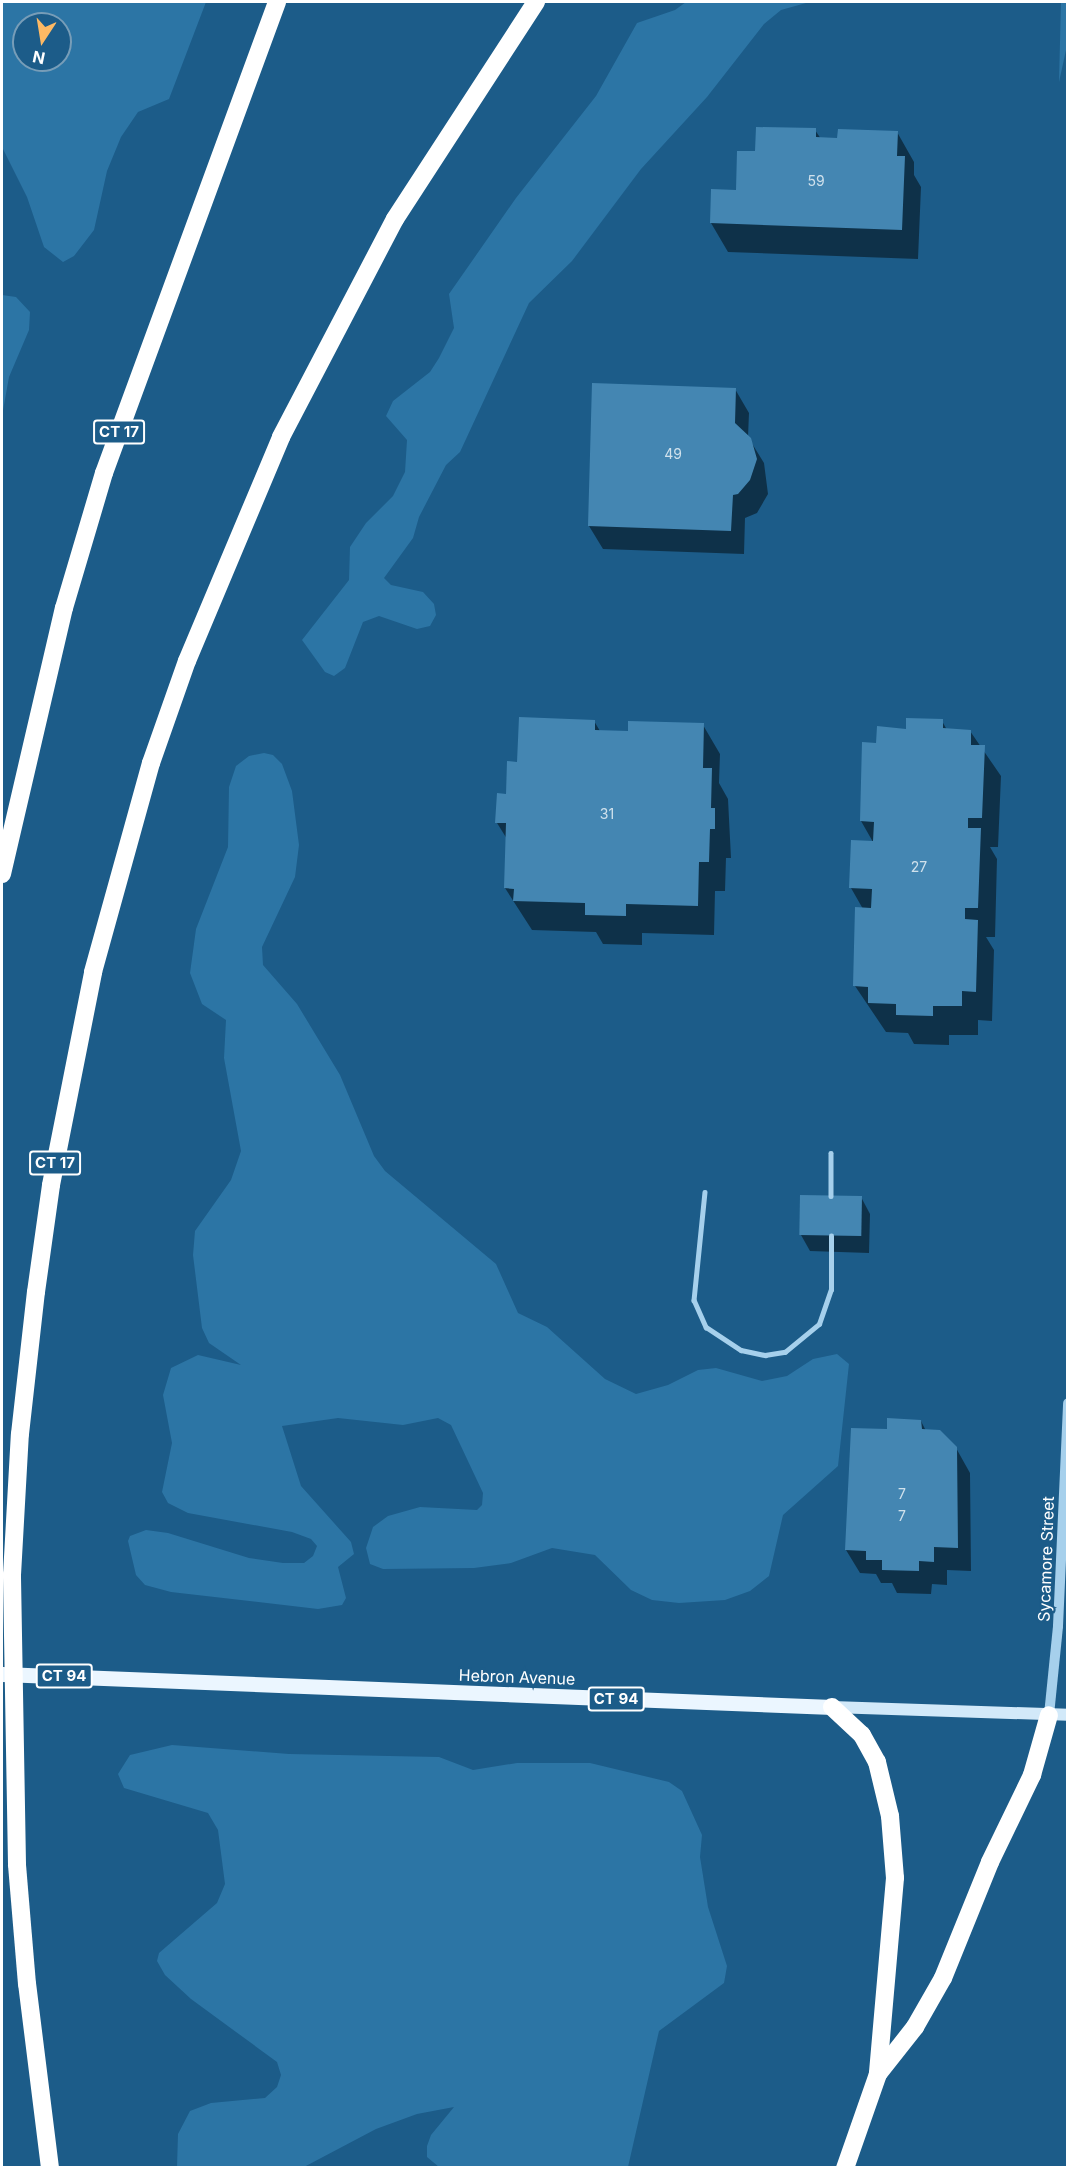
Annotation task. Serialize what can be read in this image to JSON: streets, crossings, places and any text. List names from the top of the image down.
{
  "streets": {
    "highway": ["CT 17"],
    "main road": ["CT 94", "Hebron Avenue"],
    "street": ["Sycamore Street"]
  },
  "crossings": [
    ["Sycamore Street", "Hebron Avenue"]
  ],
  "house_numbers": [
    "59",
    "49",
    "31",
    "27",
    "7",
    "7"
  ],
  "north": "bottom"
}
